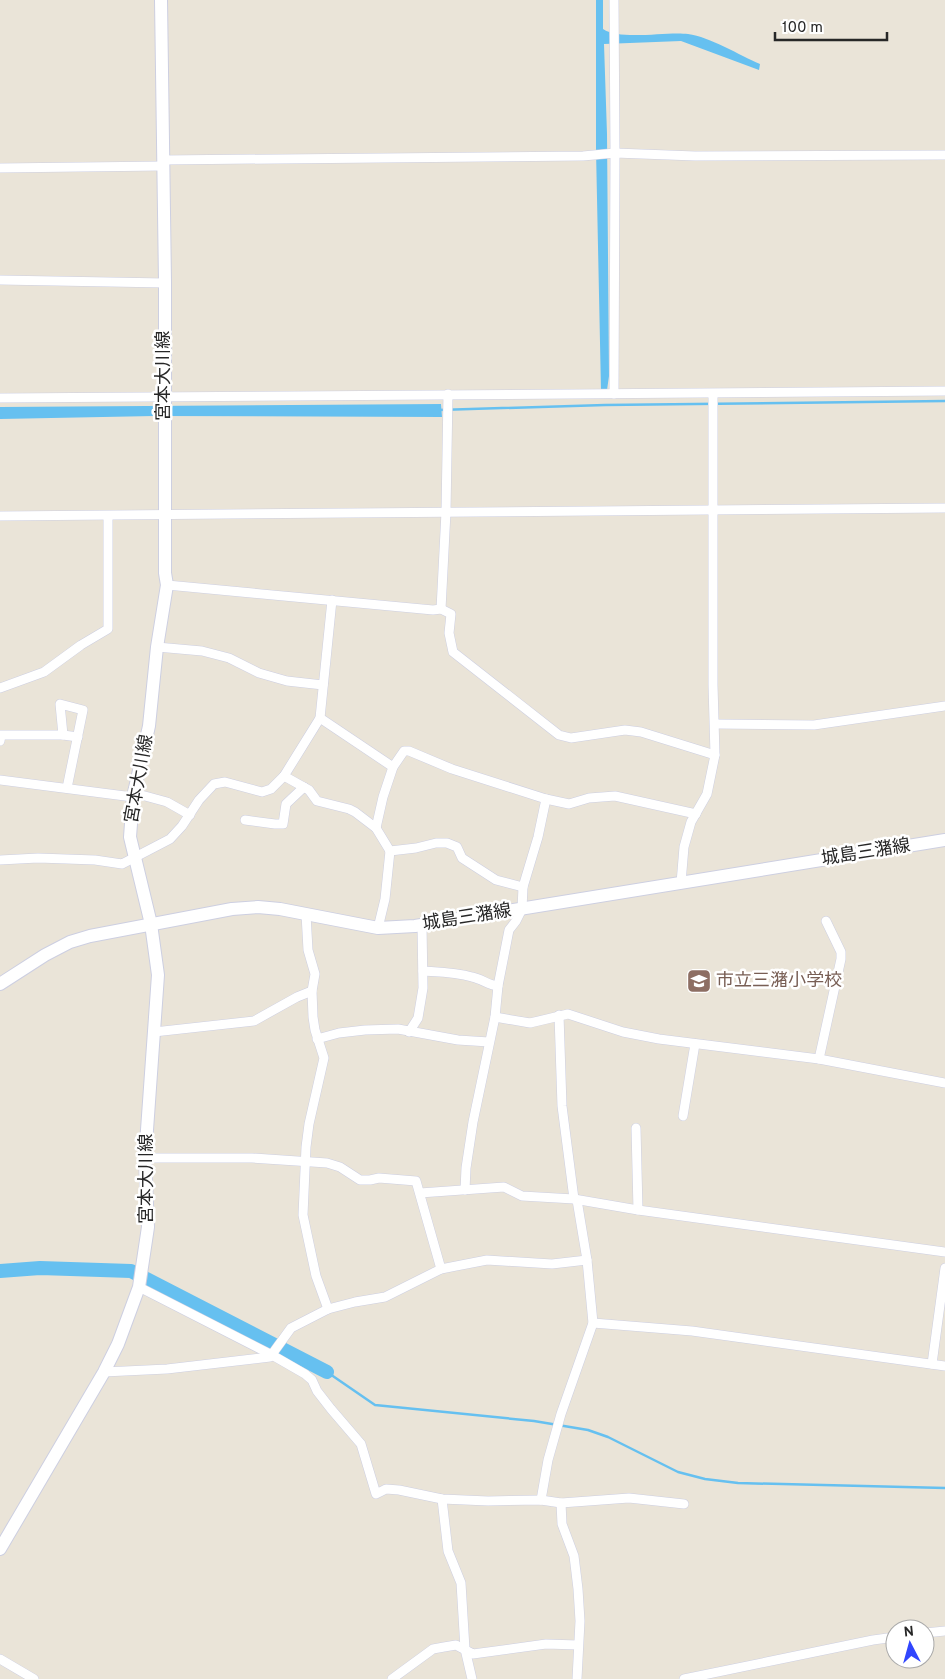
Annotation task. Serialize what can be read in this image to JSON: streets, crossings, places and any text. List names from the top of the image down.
{
  "streets": {
    "main road": ["宮本大川線", "城島三潴線"]
  },
  "crossings": [
    ["宮本大川線", "城島三潴線"]
  ],
  "places": {
    "school or university": ["市立三潴小学校"]
  },
  "scale_bar": "100 m",
  "north": "top"
}
